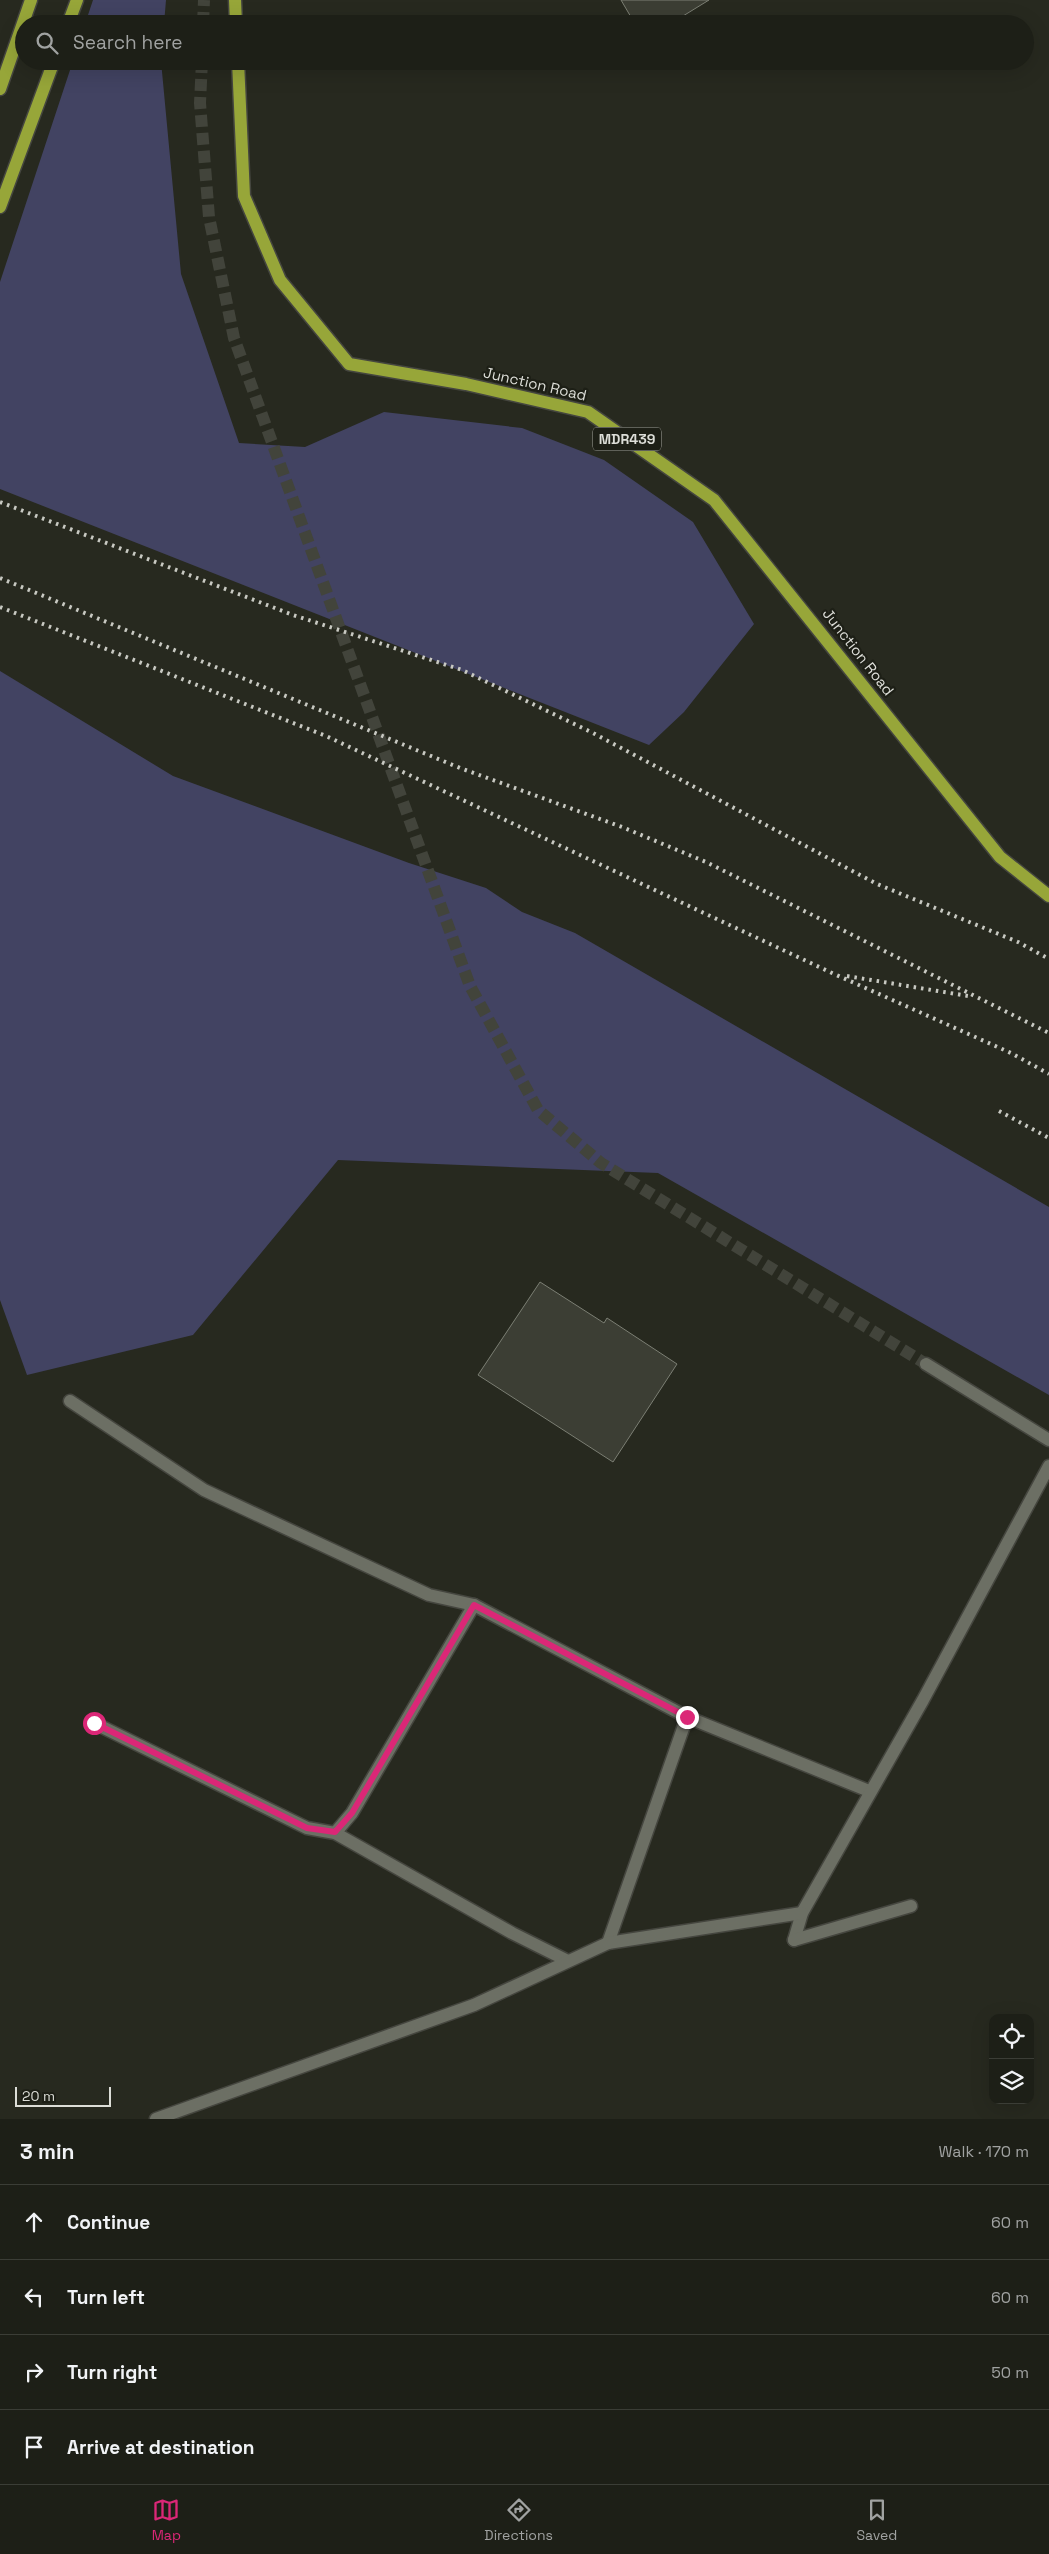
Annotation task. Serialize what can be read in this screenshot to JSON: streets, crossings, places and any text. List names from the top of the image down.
{
  "streets": {
    "main road": ["Junction Road", "MDR439"]
  },
  "scale_bar": "20 m",
  "page": {
    "search": "Search here",
    "scale": "20 m",
    "heading": ["3 min", "Walk · 170 m"],
    "list": [
      ["Continue", "60 m"],
      ["Turn left", "60 m"],
      ["Turn right", "50 m"],
      "Arrive at destination"
    ],
    "nav": ["Map", "Directions", "Saved"]
  }
}
